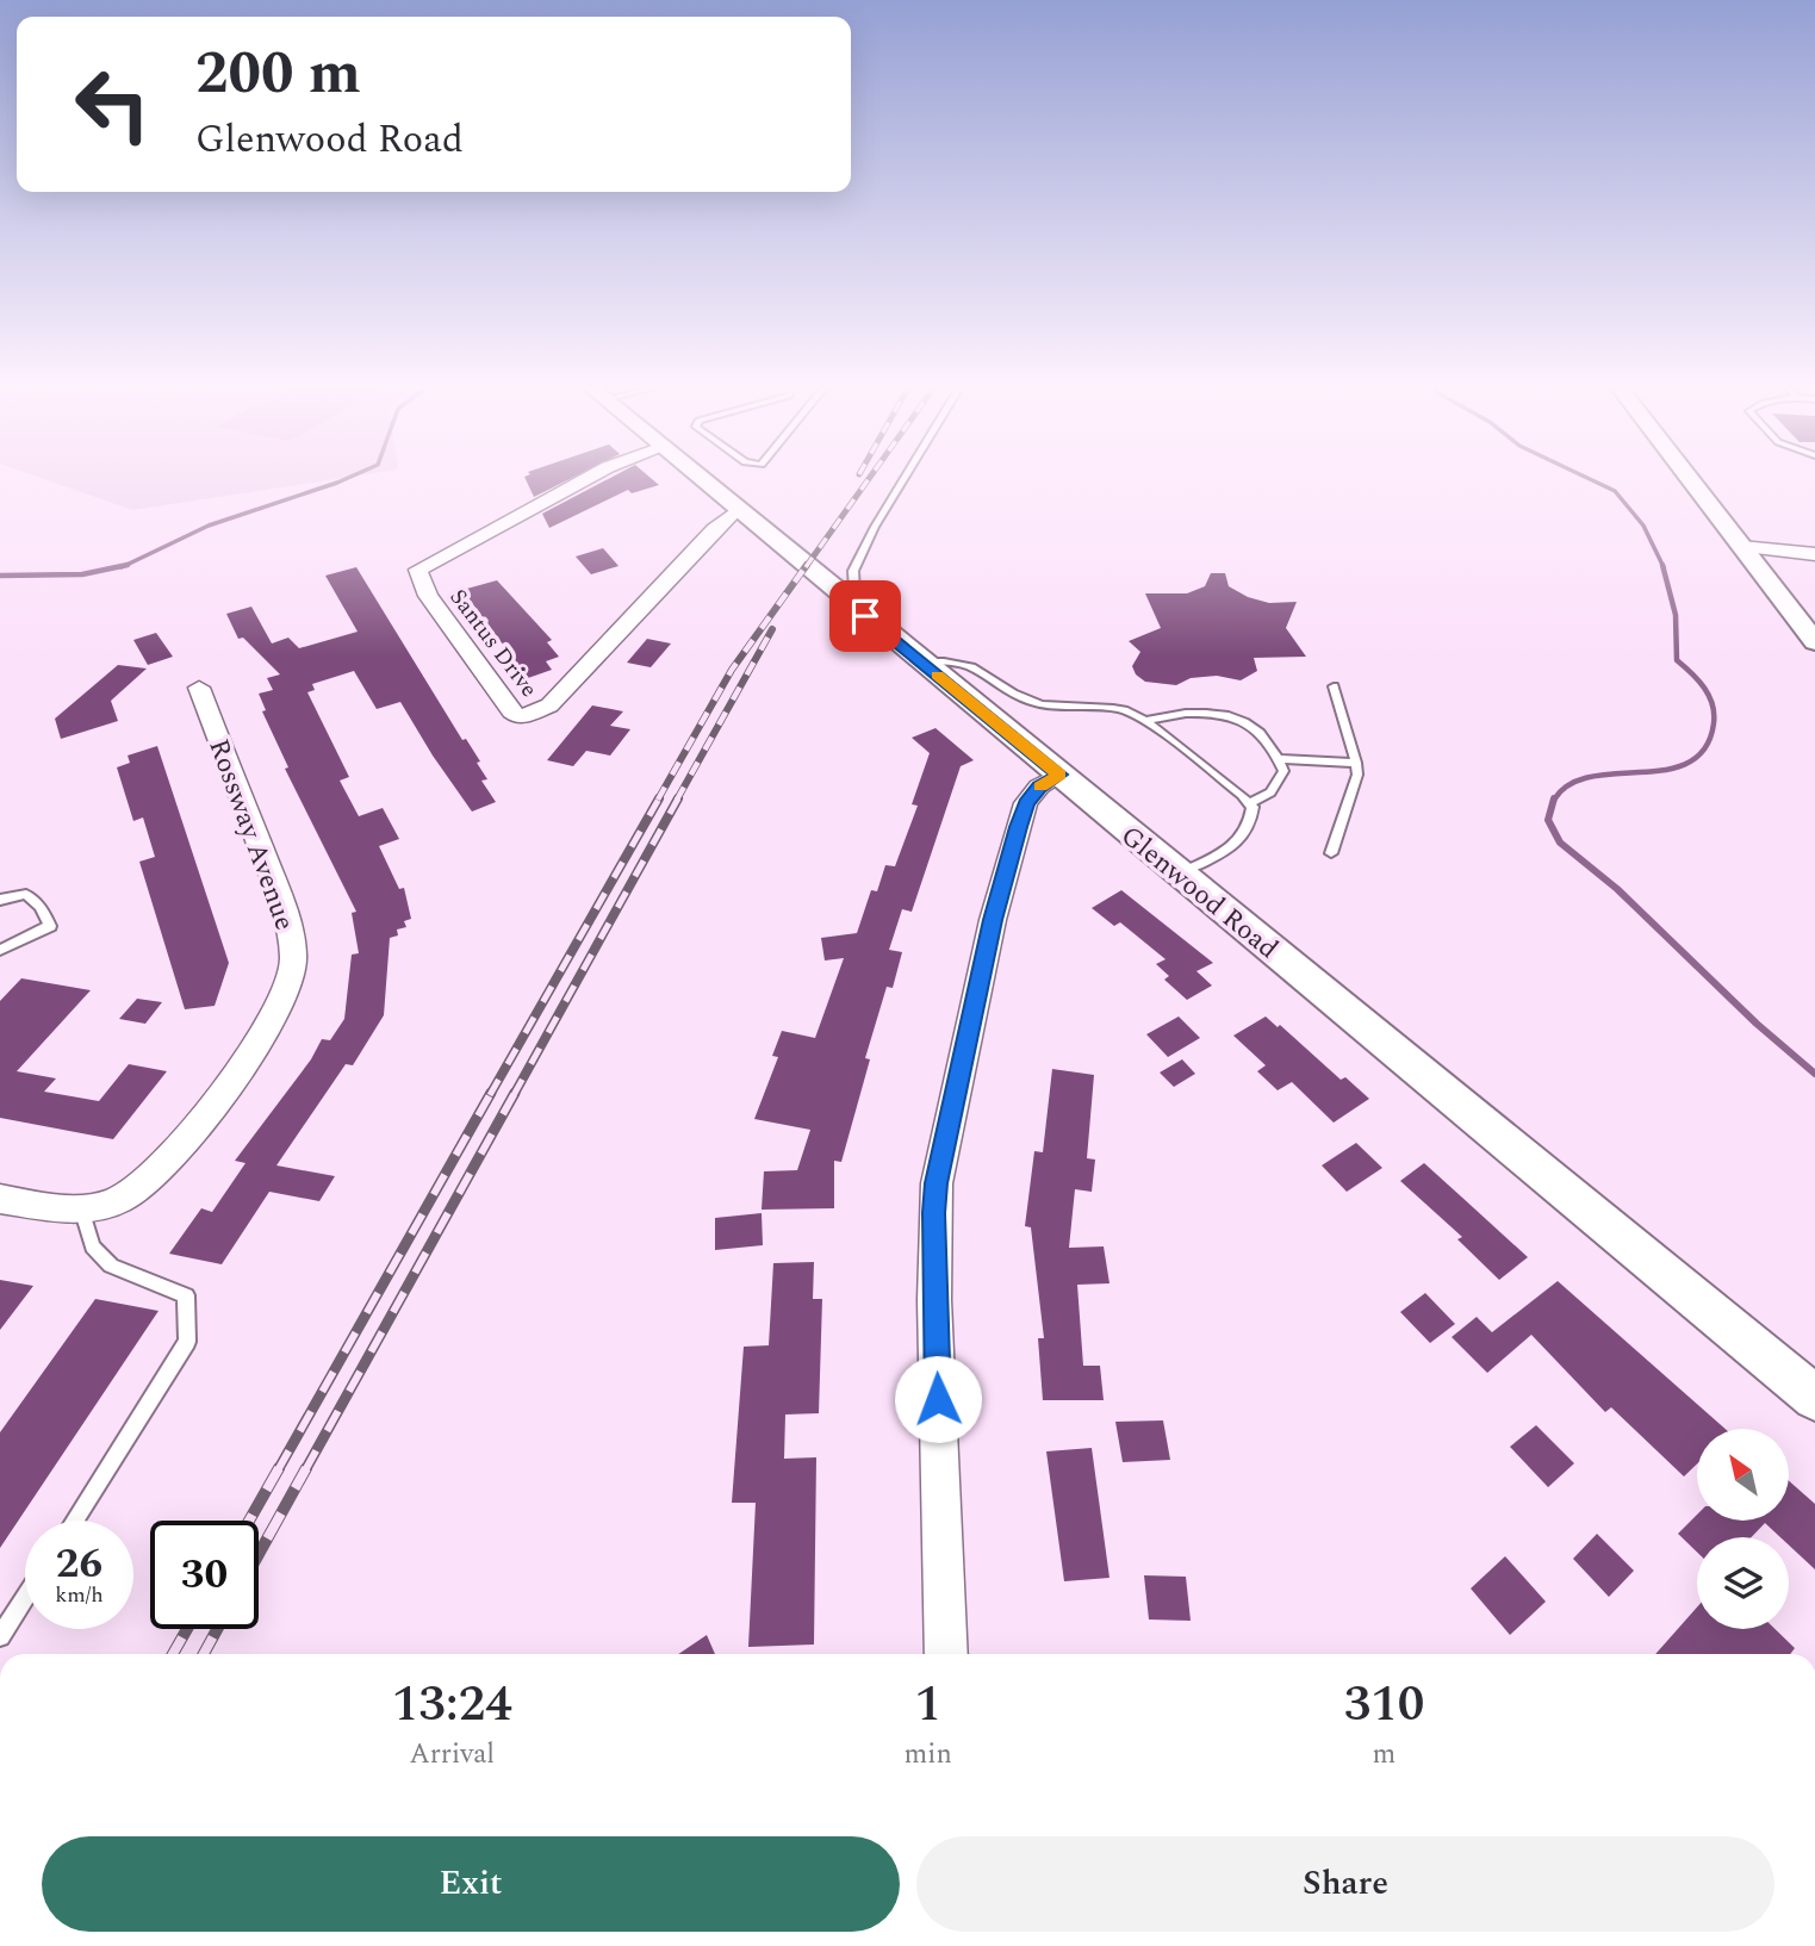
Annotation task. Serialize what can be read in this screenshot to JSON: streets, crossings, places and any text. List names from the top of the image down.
{
  "streets": {
    "street": ["Santus Drive", "Rossway Avenue", "Glenwood Road"]
  },
  "crossings": [
    ["Santus Drive", "Glenwood Road"]
  ],
  "north": "top left",
  "page": {
    "turn": ["200 m", "Glenwood Road"],
    "speed": "26 km/h",
    "limit": "30",
    "eta": [
      "13:24",
      "Arrival",
      "1",
      "min",
      "310",
      "m"
    ],
    "buttons": ["Exit", "Share"]
  }
}
